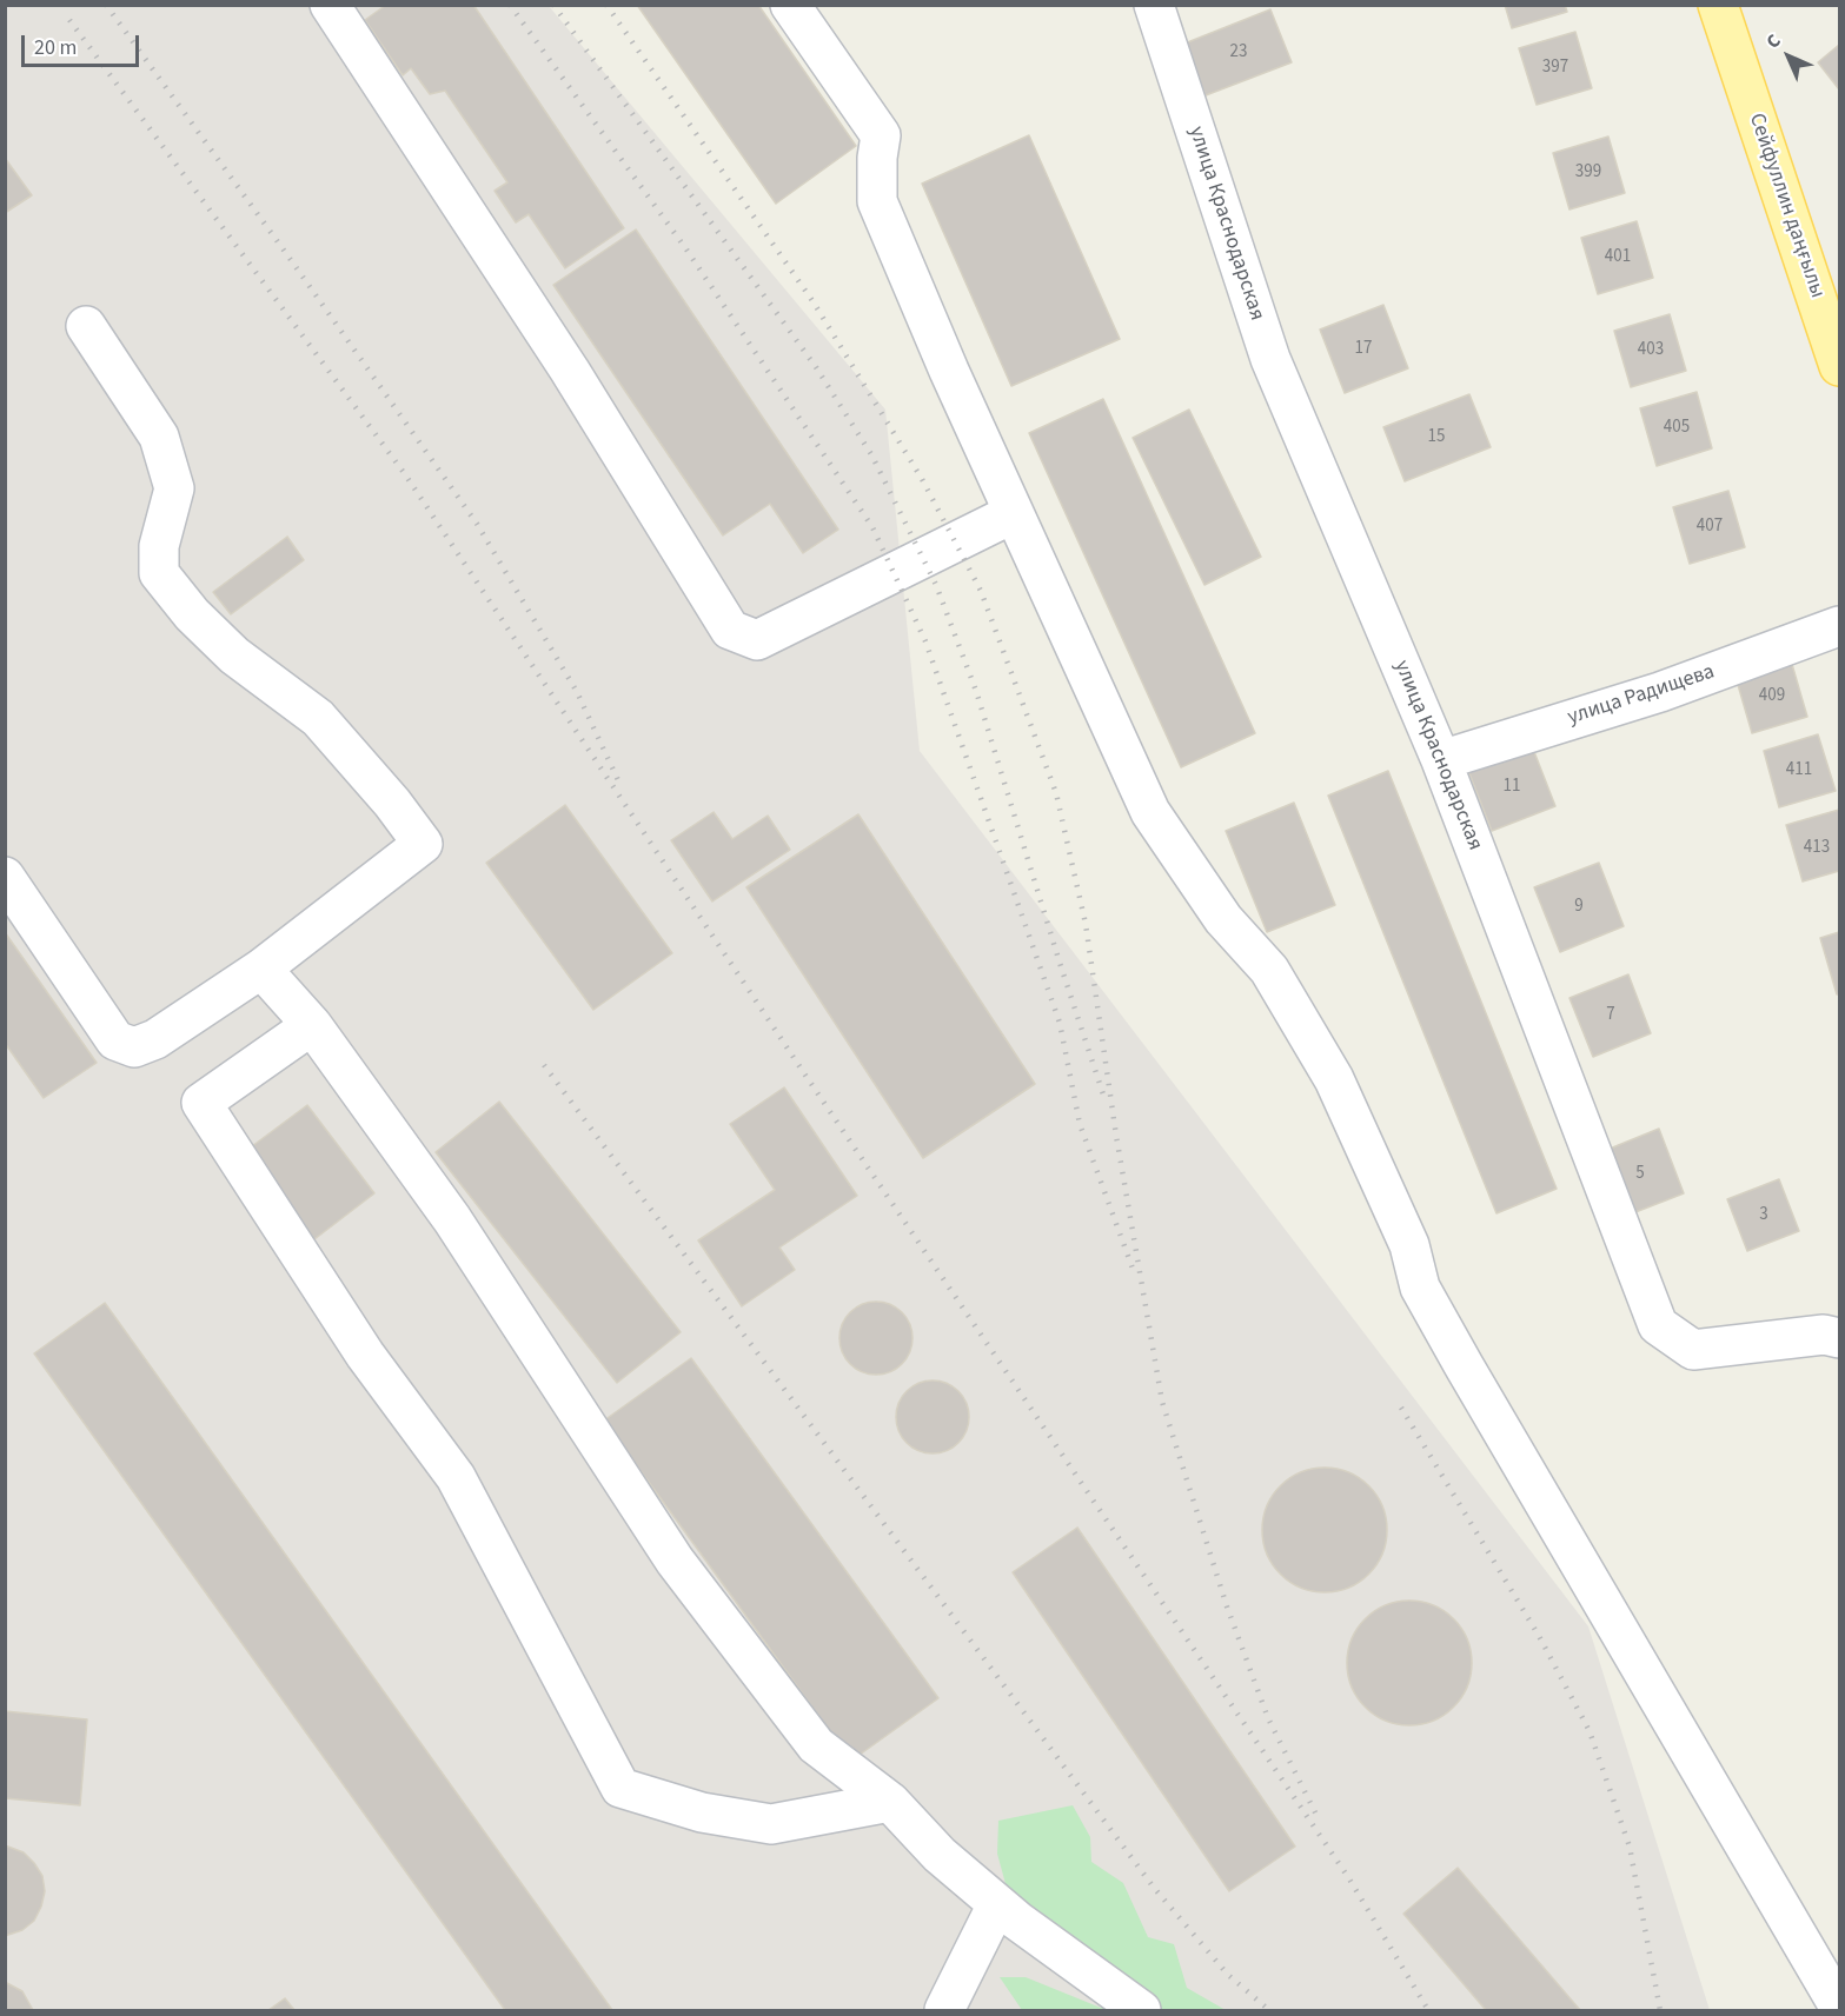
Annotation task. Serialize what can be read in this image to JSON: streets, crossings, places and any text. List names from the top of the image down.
{
  "streets": {
    "main road": ["Сейфуллин даңғылы"],
    "street": ["улица Краснодарская", "улица Радищева"]
  },
  "crossings": [
    ["улица Краснодарская", "улица Радищева"]
  ],
  "house_numbers": [
    "23",
    "397",
    "399",
    "401",
    "17",
    "403",
    "405",
    "15",
    "407",
    "409",
    "411",
    "11",
    "413",
    "9",
    "7",
    "5",
    "3"
  ],
  "scale_bar": "20 m",
  "north": "top left"
}
